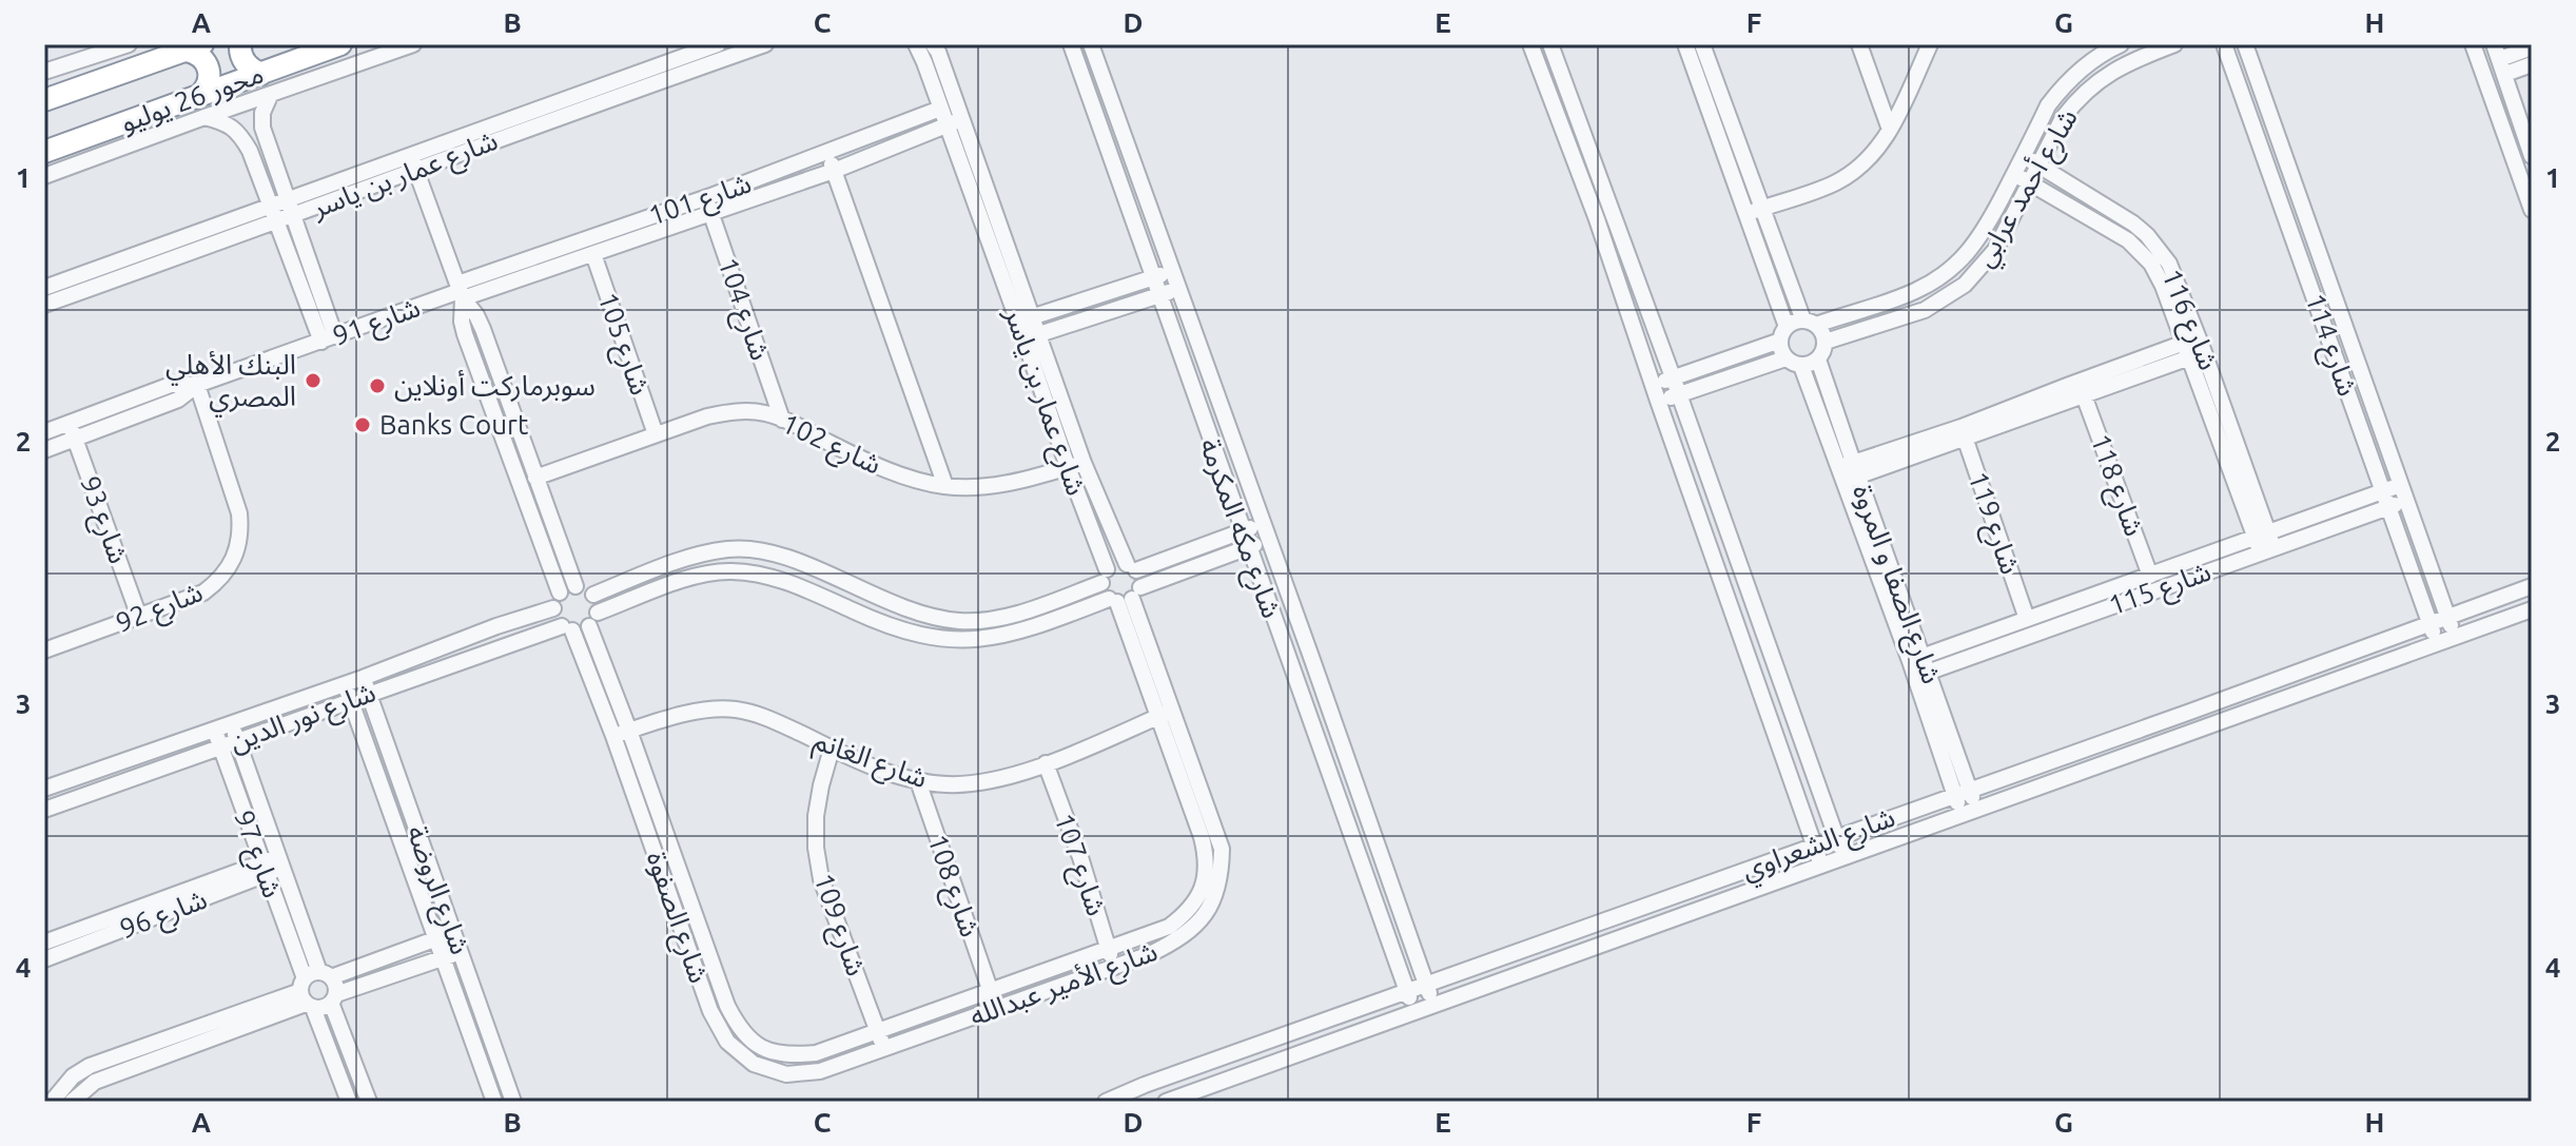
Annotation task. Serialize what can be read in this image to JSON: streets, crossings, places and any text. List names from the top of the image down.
{
  "streets": {
    "highway": ["محور 26 يوليو"],
    "street": [
      "شارع عمار بن ياسر",
      "شارع أحمد عرابي",
      "شارع 101",
      "شارع 104",
      "شارع 116",
      "شارع 91",
      "شارع 105",
      "شارع 114",
      "شارع 102",
      "شارع 118",
      "شارع 93",
      "شارع 119",
      "شارع مكه المكرمة",
      "شارع الصفا و المروة",
      "شارع 115",
      "شارع 92",
      "شارع نور الدين",
      "شارع الغانم",
      "شارع الشعراوي",
      "شارع 97",
      "شارع 107",
      "شارع 108",
      "شارع الروضة",
      "شارع 96",
      "شارع الصفوة",
      "شارع 109",
      "شارع الأمير عبدالله"
    ]
  },
  "crossings": [
    ["شارع عمار بن ياسر", "شارع 101"],
    ["شارع عمار بن ياسر", "شارع 102"],
    ["شارع عمار بن ياسر", "شارع الأمير عبدالله"],
    ["شارع أحمد عرابي", "شارع 116"],
    ["شارع أحمد عرابي", "شارع الصفا و المروة"],
    ["شارع 101", "شارع 104"],
    ["شارع 101", "شارع 91"],
    ["شارع 101", "شارع 105"],
    ["شارع 104", "شارع 102"],
    ["شارع 116", "شارع 115"],
    ["شارع 91", "شارع 93"],
    ["شارع 91", "شارع 92"],
    ["شارع 105", "شارع 102"],
    ["شارع 114", "شارع 115"],
    ["شارع 114", "شارع الشعراوي"],
    ["شارع 118", "شارع 115"],
    ["شارع 93", "شارع 92"],
    ["شارع 119", "شارع 115"],
    ["شارع مكه المكرمة", "شارع الشعراوي"],
    ["شارع الصفا و المروة", "شارع 115"],
    ["شارع الصفا و المروة", "شارع الشعراوي"],
    ["شارع نور الدين", "شارع 97"],
    ["شارع نور الدين", "شارع الروضة"],
    ["شارع نور الدين", "شارع الصفوة"],
    ["شارع الغانم", "شارع 107"],
    ["شارع الغانم", "شارع 108"],
    ["شارع الغانم", "شارع الصفوة"],
    ["شارع الغانم", "شارع 109"],
    ["شارع الغانم", "شارع الأمير عبدالله"],
    ["شارع 97", "شارع 96"],
    ["شارع 107", "شارع الأمير عبدالله"],
    ["شارع 108", "شارع الأمير عبدالله"],
    ["شارع الصفوة", "شارع 109"],
    ["شارع الصفوة", "شارع الأمير عبدالله"],
    ["شارع 109", "شارع الأمير عبدالله"]
  ],
  "places": ["البنك الأهلي المصري", "سوبرماركت أونلاين", "Banks Court"],
  "grid": {
    "columns": [
      "A",
      "B",
      "C",
      "D",
      "E",
      "F",
      "G",
      "H"
    ],
    "rows": [
      "1",
      "2",
      "3",
      "4"
    ]
  }
}
